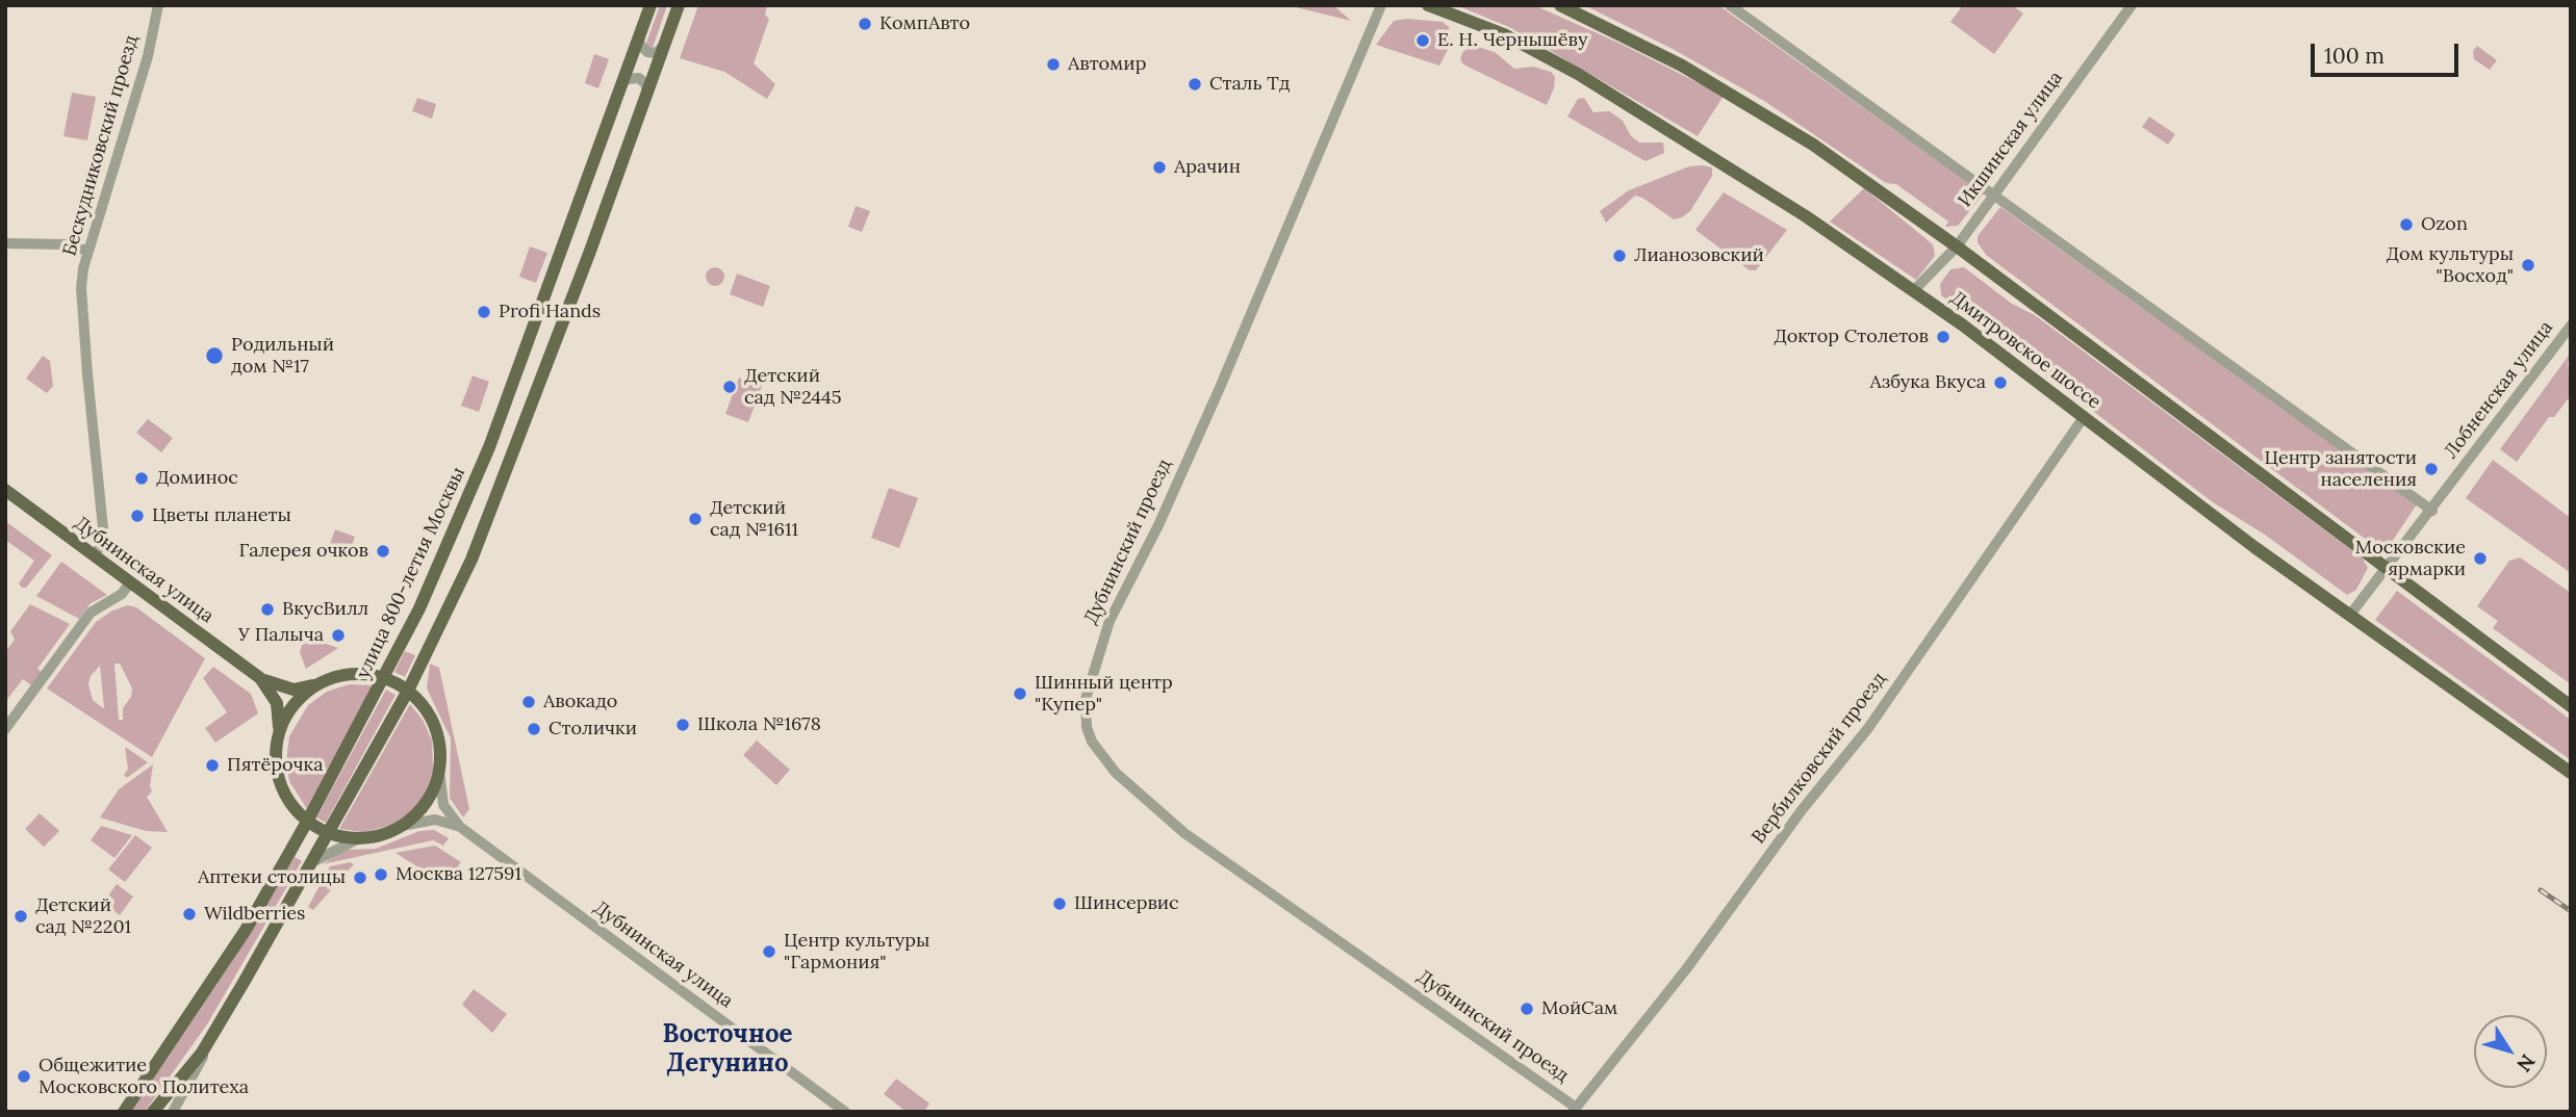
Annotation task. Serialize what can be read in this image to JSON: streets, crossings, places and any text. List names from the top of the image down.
{
  "streets": {
    "main road": ["Дмитровское шоссе", "Дубнинская улица", "улица 800-летия Москвы"],
    "street": [
      "Икшинская улица",
      "Бескудниковский проезд",
      "Лобненская улица",
      "Дубнинский проезд",
      "Вербилковский проезд"
    ]
  },
  "crossings": [
    ["Икшинская улица", "Дмитровское шоссе"],
    ["Бескудниковский проезд", "Дубнинская улица"],
    ["Дмитровское шоссе", "Лобненская улица"],
    ["Дмитровское шоссе", "Вербилковский проезд"],
    ["Дубнинский проезд", "Вербилковский проезд"],
    ["Дубнинская улица", "улица 800-летия Москвы"]
  ],
  "districts": ["Восточное Дегунино"],
  "places": [
    "КомпАвто",
    "Е. Н. Чернышёву",
    "Автомир",
    "Сталь Тд",
    "Арачин",
    "Ozon",
    "Лианозовский",
    "Дом культуры \"Восход\"",
    "Profi Hands",
    "Доктор Столетов",
    "Родильный дом №17",
    "Азбука Вкуса",
    "Детский сад №2445",
    "Центр занятости населения",
    "Доминос",
    "Цветы планеты",
    "Детский сад №1611",
    "Галерея очков",
    "Московские ярмарки",
    "ВкусВилл",
    "У Палыча",
    "Шинный центр \"Купер\"",
    "Авокадо",
    "Школа №1678",
    "Столички",
    "Пятёрочка",
    "Москва 127591",
    "Аптеки столицы",
    "Шинсервис",
    "Wildberries",
    "Детский сад №2201",
    "Центр культуры \"Гармония\"",
    "МойСам",
    "Общежитие Московского Политеха"
  ],
  "scale_bar": "100 m",
  "north": "bottom right"
}
